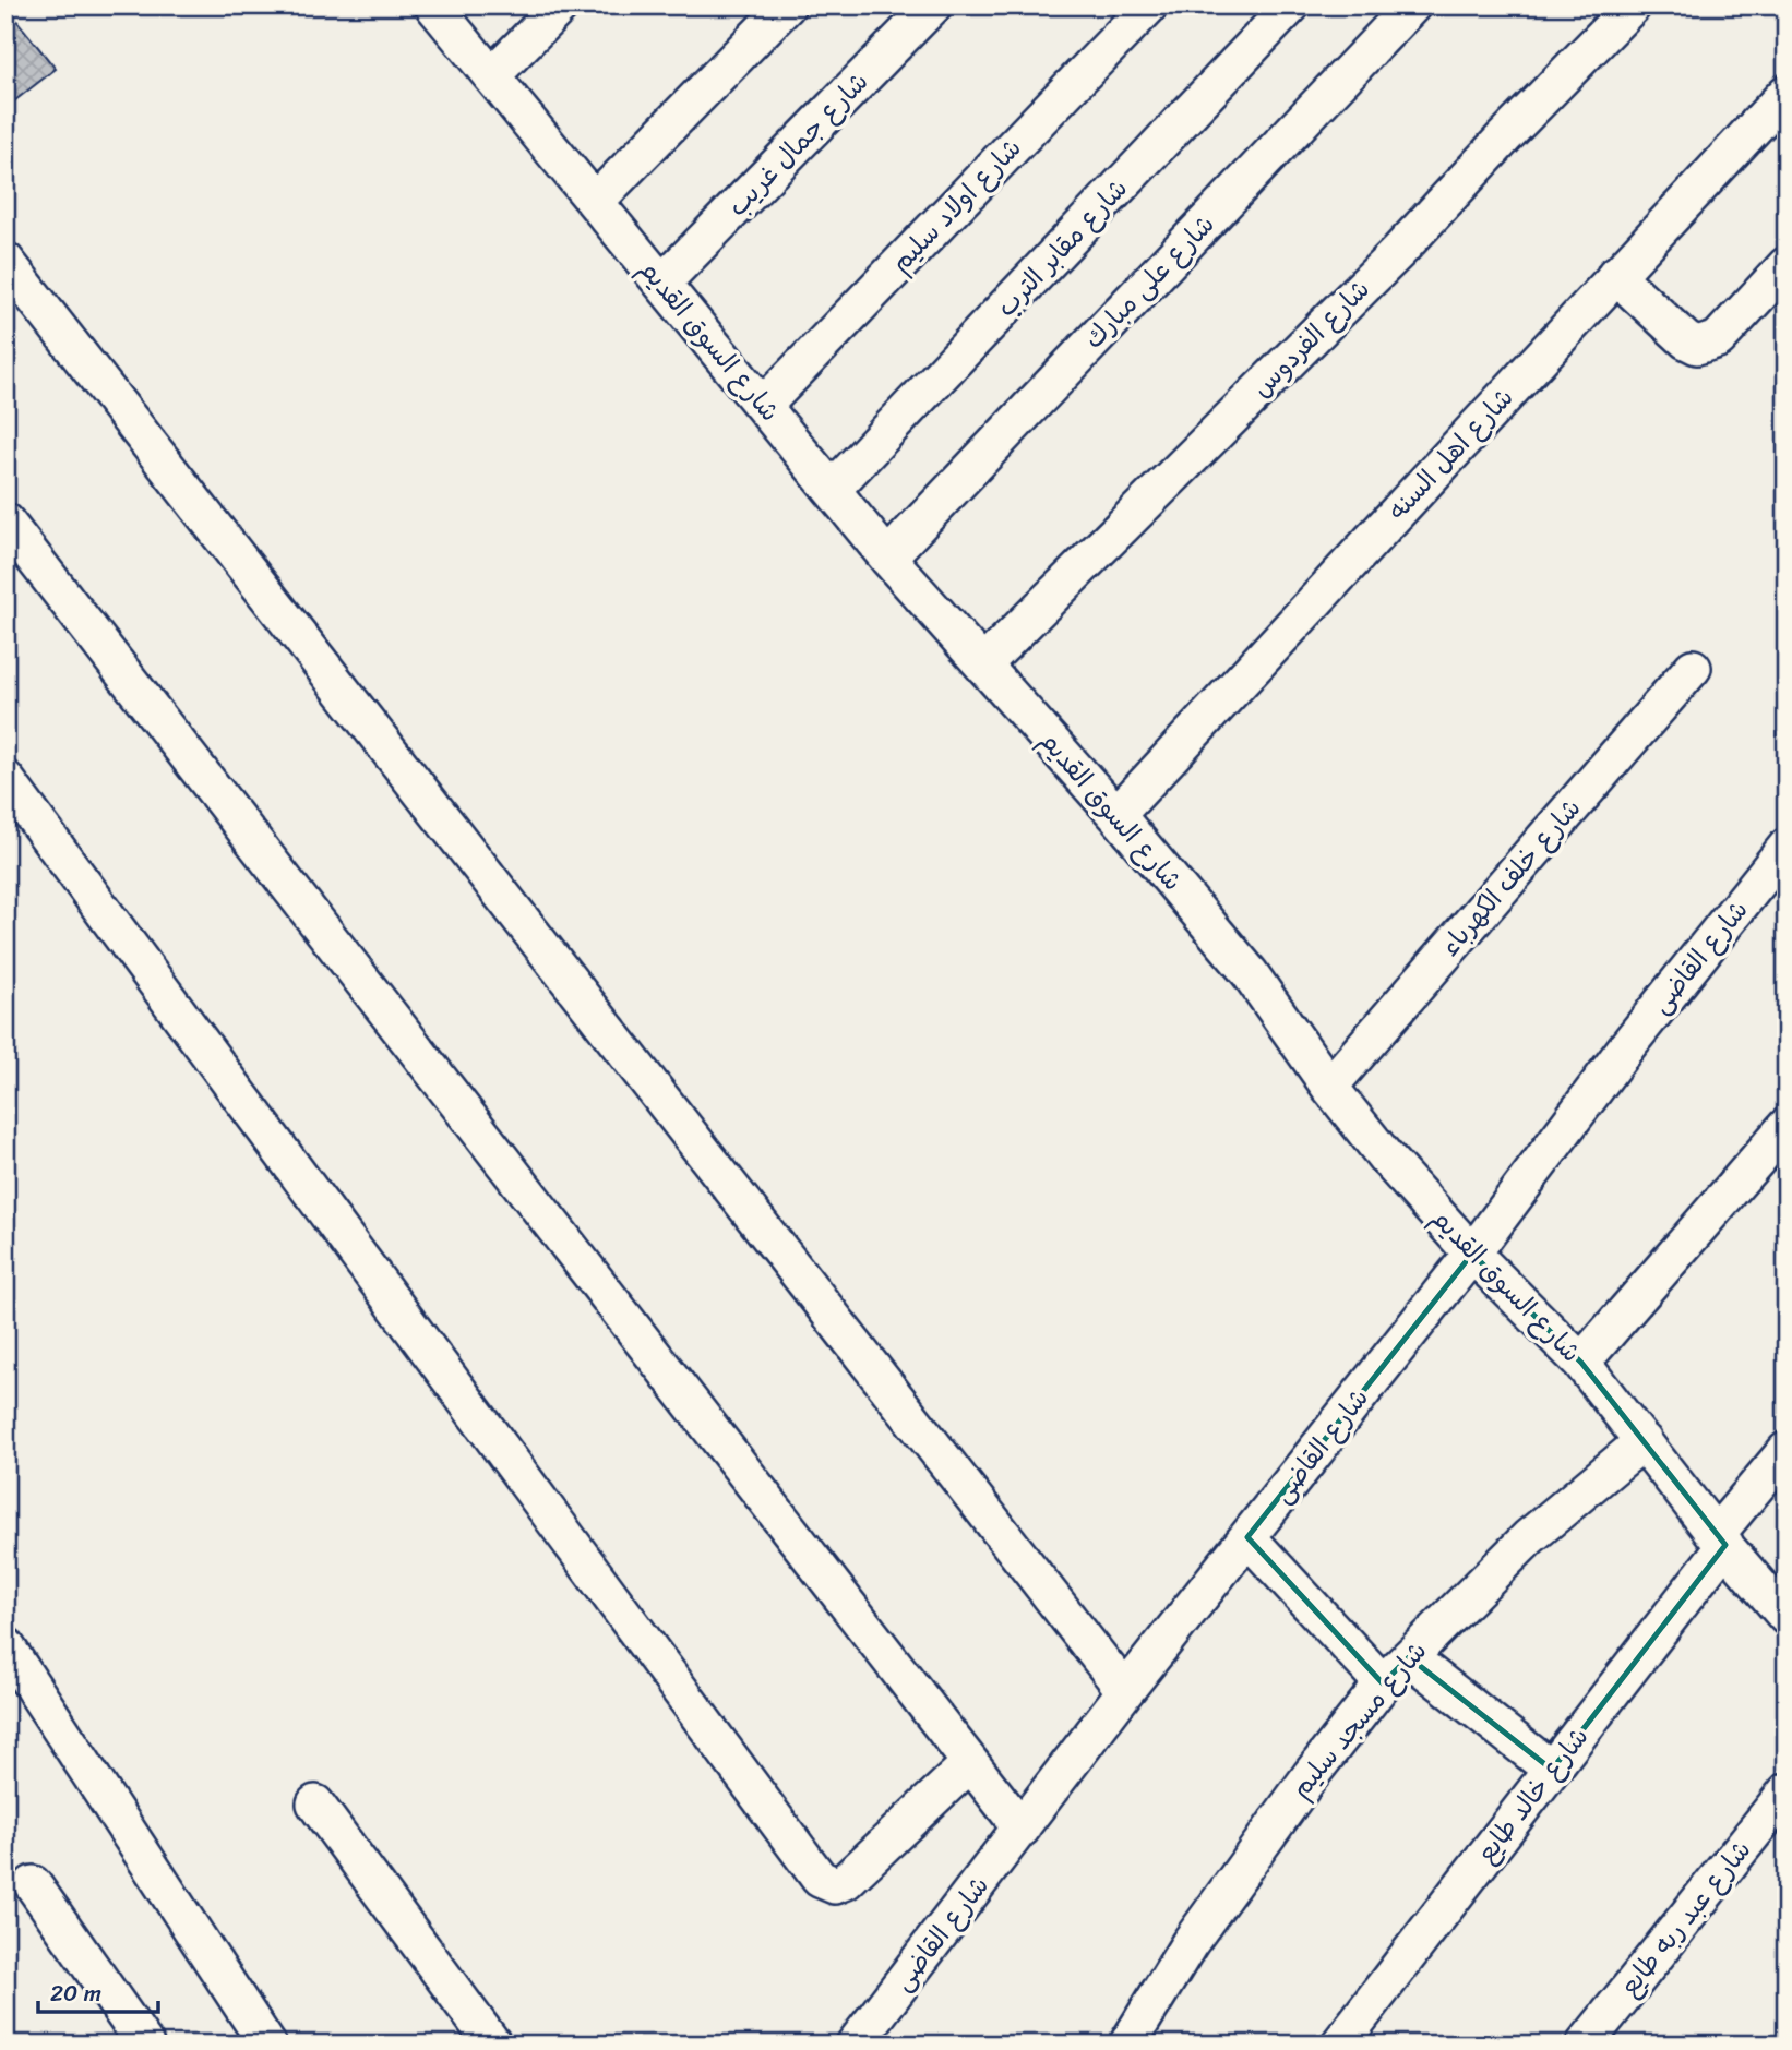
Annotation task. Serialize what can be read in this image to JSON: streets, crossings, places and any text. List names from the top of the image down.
{
  "streets": {
    "street": [
      "شارع جمال غريب",
      "شارع اولاد سليم",
      "شارع مقابر الترب",
      "شارع على مبارك",
      "شارع الفردوس",
      "شارع السوق القديم",
      "شارع اهل السنه",
      "شارع خلف الكهرباء",
      "شارع القاضى",
      "شارع مسجد سليم",
      "شارع خالد طايع",
      "شارع عبد ربه طايع"
    ]
  },
  "crossings": [
    ["شارع جمال غريب", "شارع السوق القديم"],
    ["شارع اولاد سليم", "شارع السوق القديم"],
    ["شارع مقابر الترب", "شارع السوق القديم"],
    ["شارع على مبارك", "شارع السوق القديم"],
    ["شارع الفردوس", "شارع السوق القديم"],
    ["شارع السوق القديم", "شارع اهل السنه"],
    ["شارع السوق القديم", "شارع خلف الكهرباء"],
    ["شارع السوق القديم", "شارع القاضى"],
    ["شارع السوق القديم", "شارع مسجد سليم"],
    ["شارع السوق القديم", "شارع خالد طايع"]
  ],
  "scale_bar": "20 m"
}
